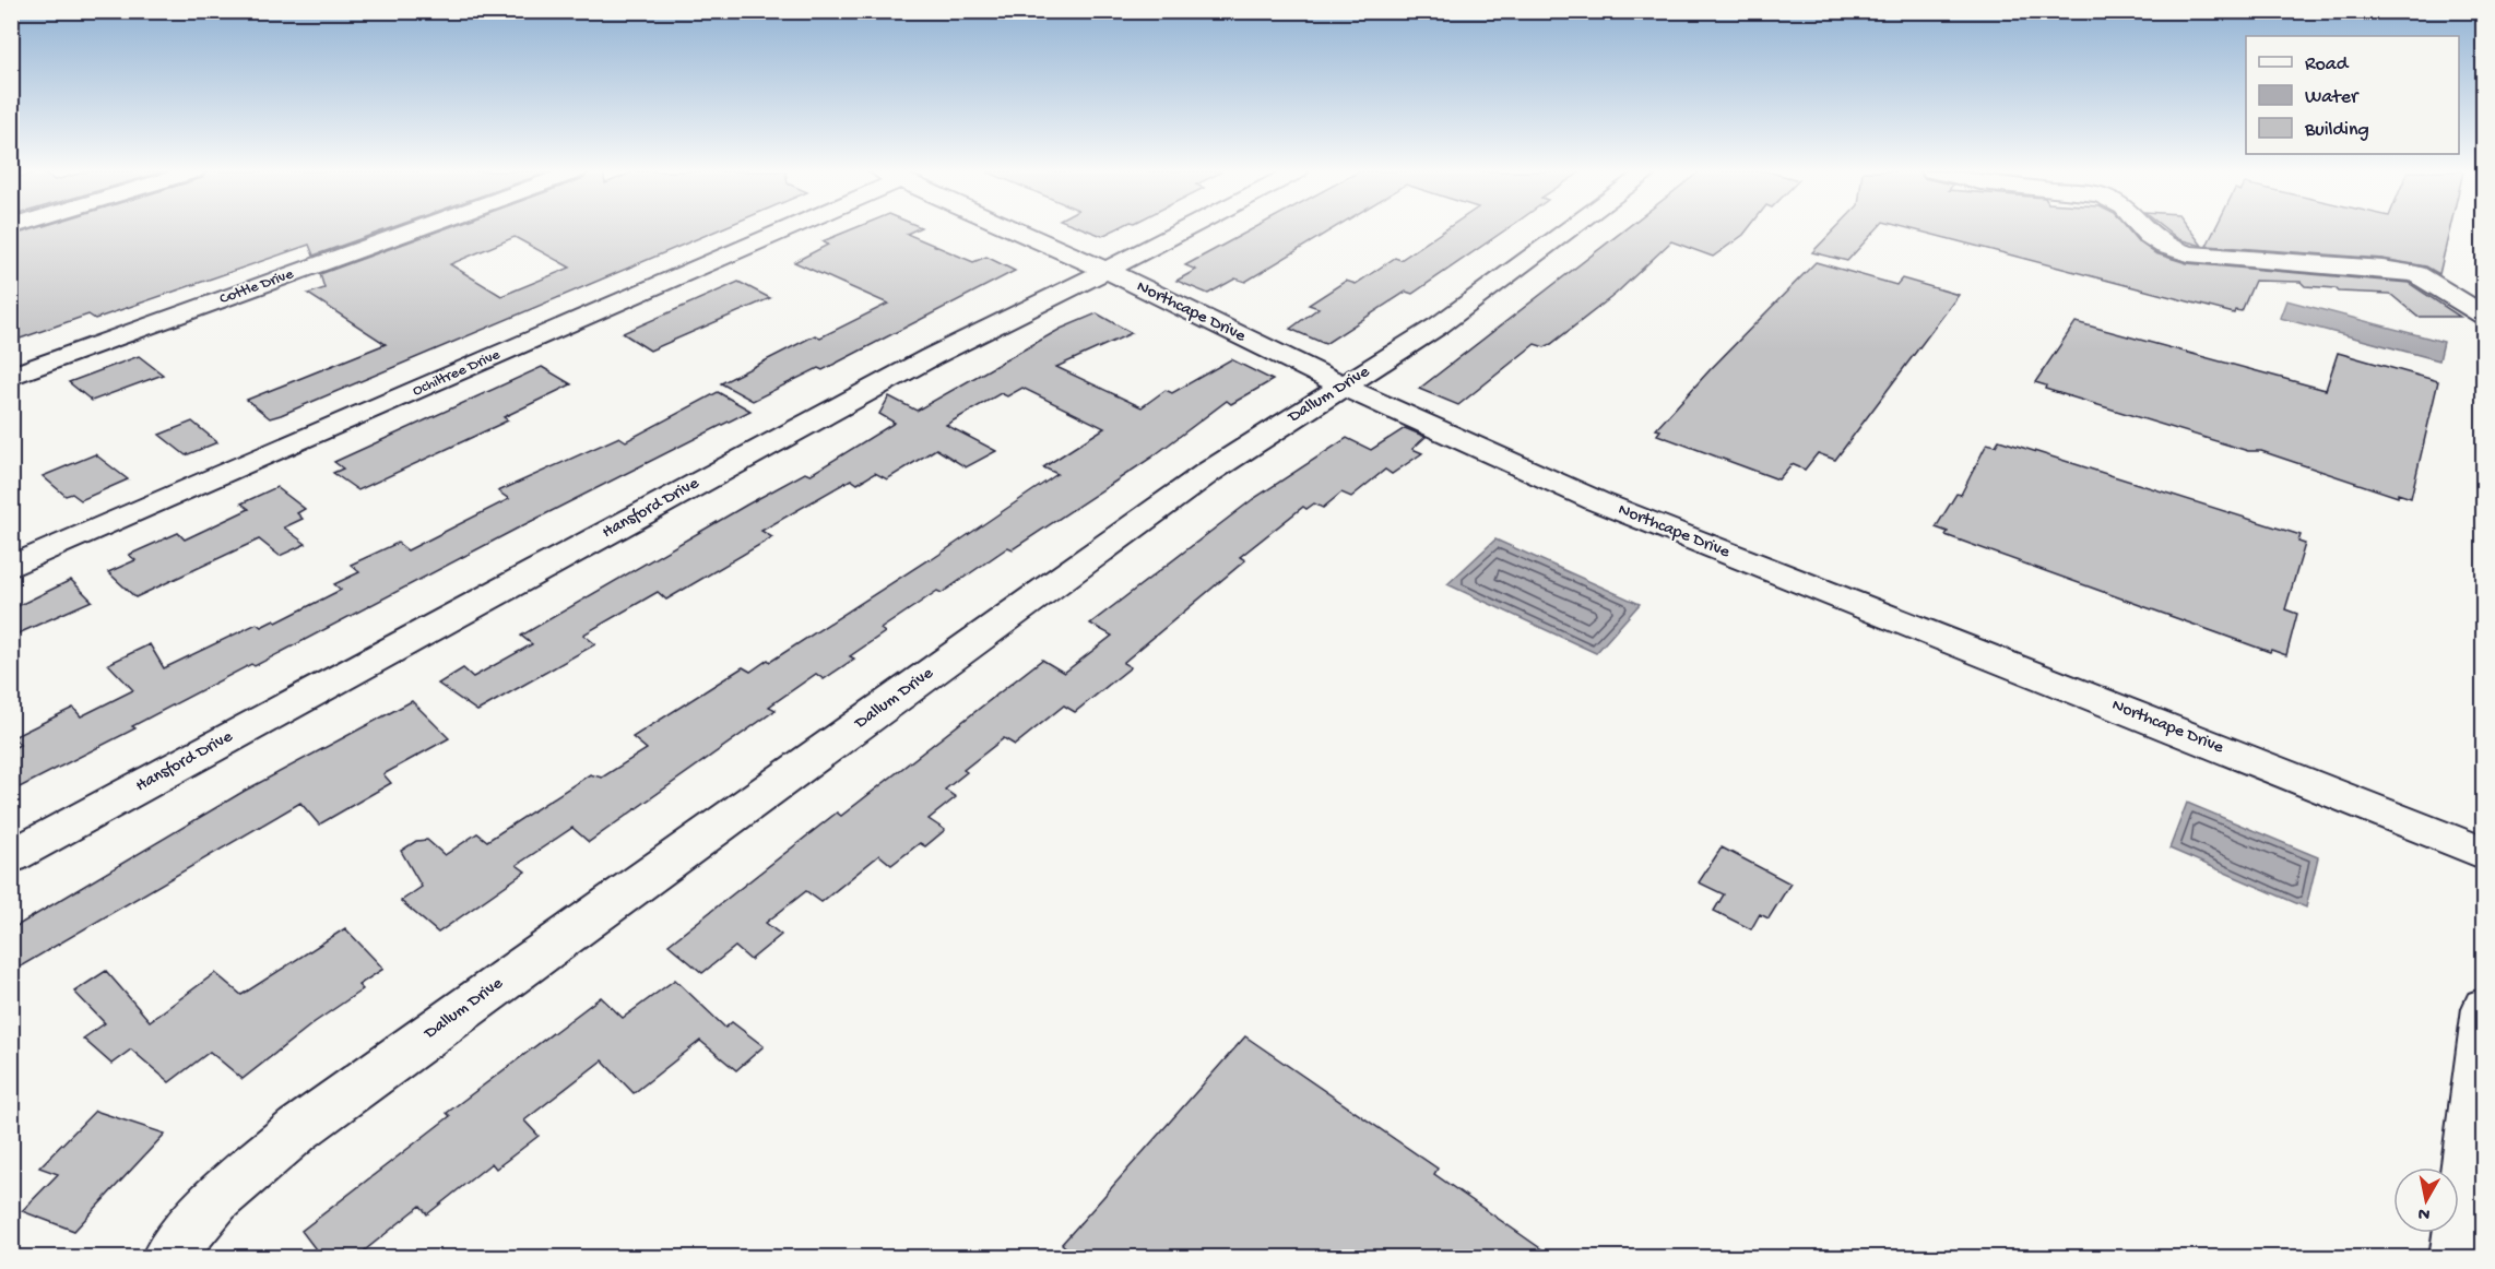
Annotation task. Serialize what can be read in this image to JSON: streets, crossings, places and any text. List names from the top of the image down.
{
  "streets": {
    "street": [
      "Cottle Drive",
      "Northcape Drive",
      "Ochiltree Drive",
      "Dallum Drive",
      "Hansford Drive"
    ]
  },
  "crossings": [
    ["Northcape Drive", "Dallum Drive"],
    ["Northcape Drive", "Hansford Drive"]
  ],
  "legend": ["Road", "Water", "Building"],
  "north": "bottom"
}
